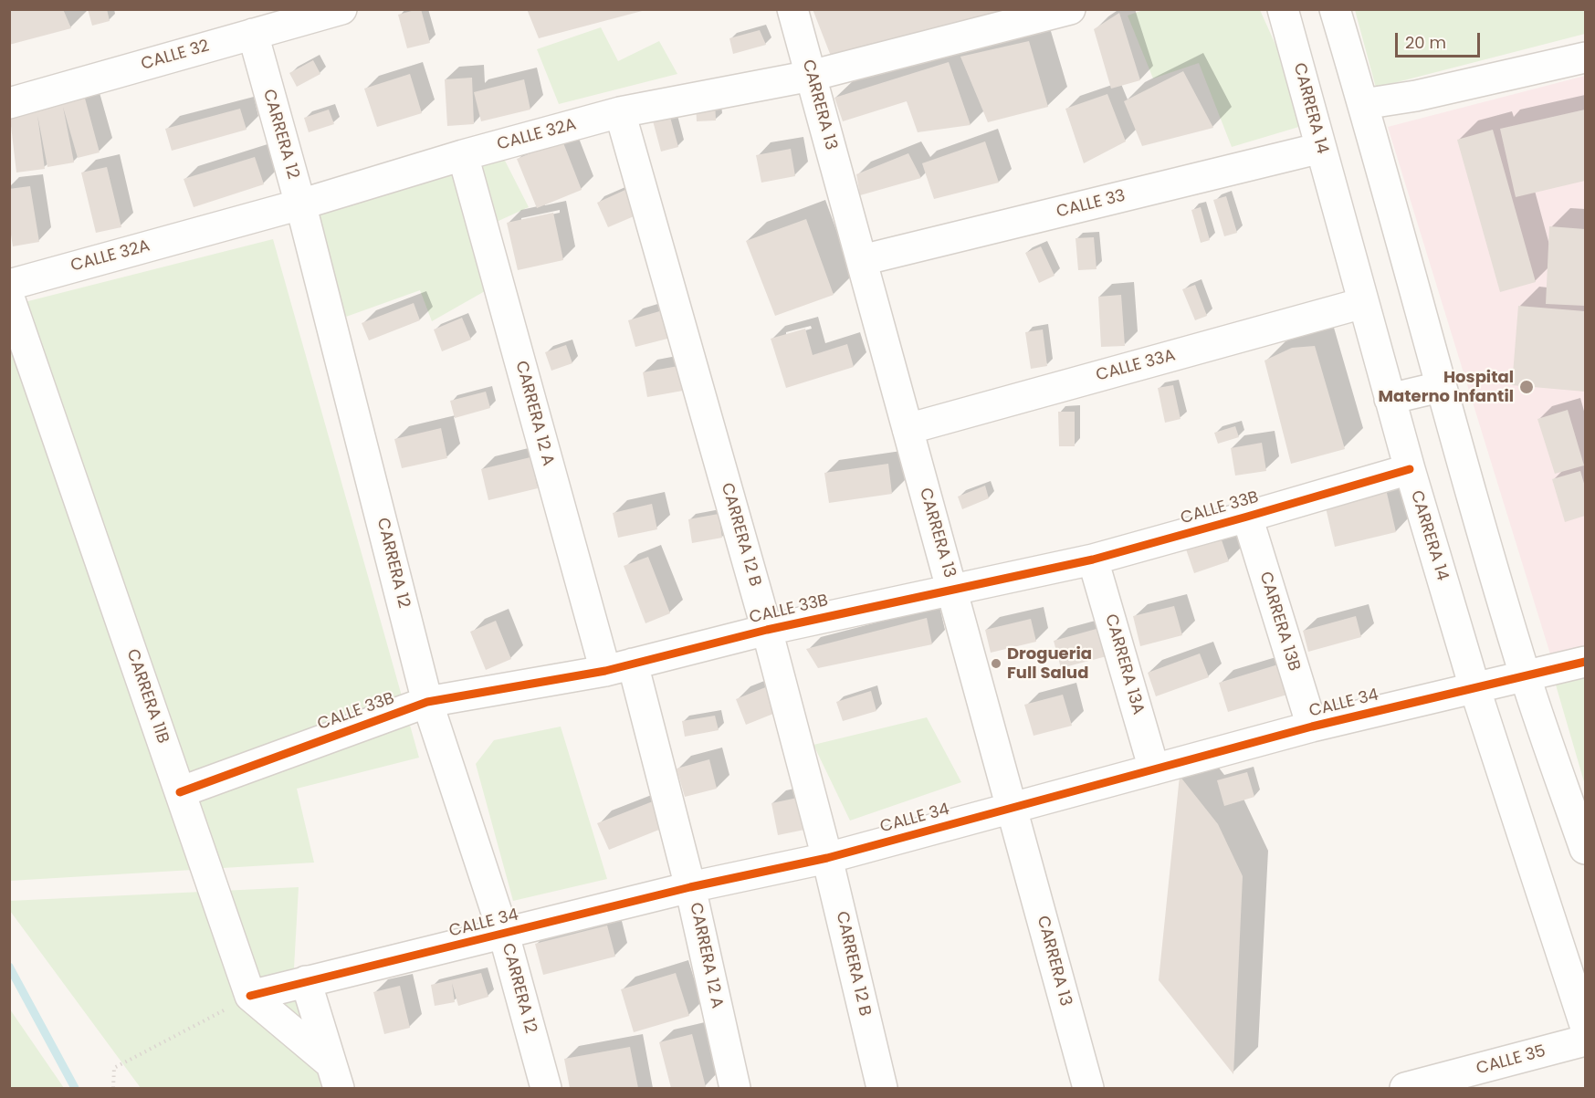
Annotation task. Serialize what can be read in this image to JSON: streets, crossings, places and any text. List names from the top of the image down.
{
  "streets": {
    "street": [
      "CALLE 32",
      "CARRERA 13",
      "CARRERA 14",
      "CARRERA 12",
      "CALLE 32A",
      "CALLE 33",
      "CALLE 33A",
      "CARRERA 12 A",
      "CALLE 33B",
      "CARRERA 12 B",
      "CARRERA 13B",
      "CARRERA 13A",
      "CARRERA 11B",
      "CALLE 34",
      "CALLE 35"
    ]
  },
  "crossings": [
    ["CALLE 32", "CARRERA 12"],
    ["CARRERA 13", "CALLE 32A"],
    ["CARRERA 13", "CALLE 33"],
    ["CARRERA 13", "CALLE 33A"],
    ["CARRERA 13", "CALLE 33B"],
    ["CARRERA 13", "CALLE 34"],
    ["CARRERA 14", "CALLE 33"],
    ["CARRERA 14", "CALLE 33A"],
    ["CARRERA 14", "CALLE 33B"],
    ["CARRERA 14", "CALLE 34"],
    ["CARRERA 12", "CALLE 32A"],
    ["CARRERA 12", "CALLE 33B"],
    ["CARRERA 12", "CALLE 34"],
    ["CALLE 32A", "CARRERA 12 A"],
    ["CALLE 32A", "CARRERA 12 B"],
    ["CARRERA 12 A", "CALLE 33B"],
    ["CARRERA 12 A", "CALLE 34"],
    ["CALLE 33B", "CARRERA 12 B"],
    ["CALLE 33B", "CARRERA 13B"],
    ["CALLE 33B", "CARRERA 13A"],
    ["CALLE 33B", "CARRERA 11B"],
    ["CARRERA 12 B", "CALLE 34"],
    ["CARRERA 13B", "CALLE 34"],
    ["CARRERA 13A", "CALLE 34"],
    ["CARRERA 11B", "CALLE 34"]
  ],
  "places": ["Hospital Materno Infantil", "Drogueria Full Salud"],
  "scale_bar": "20 m"
}
